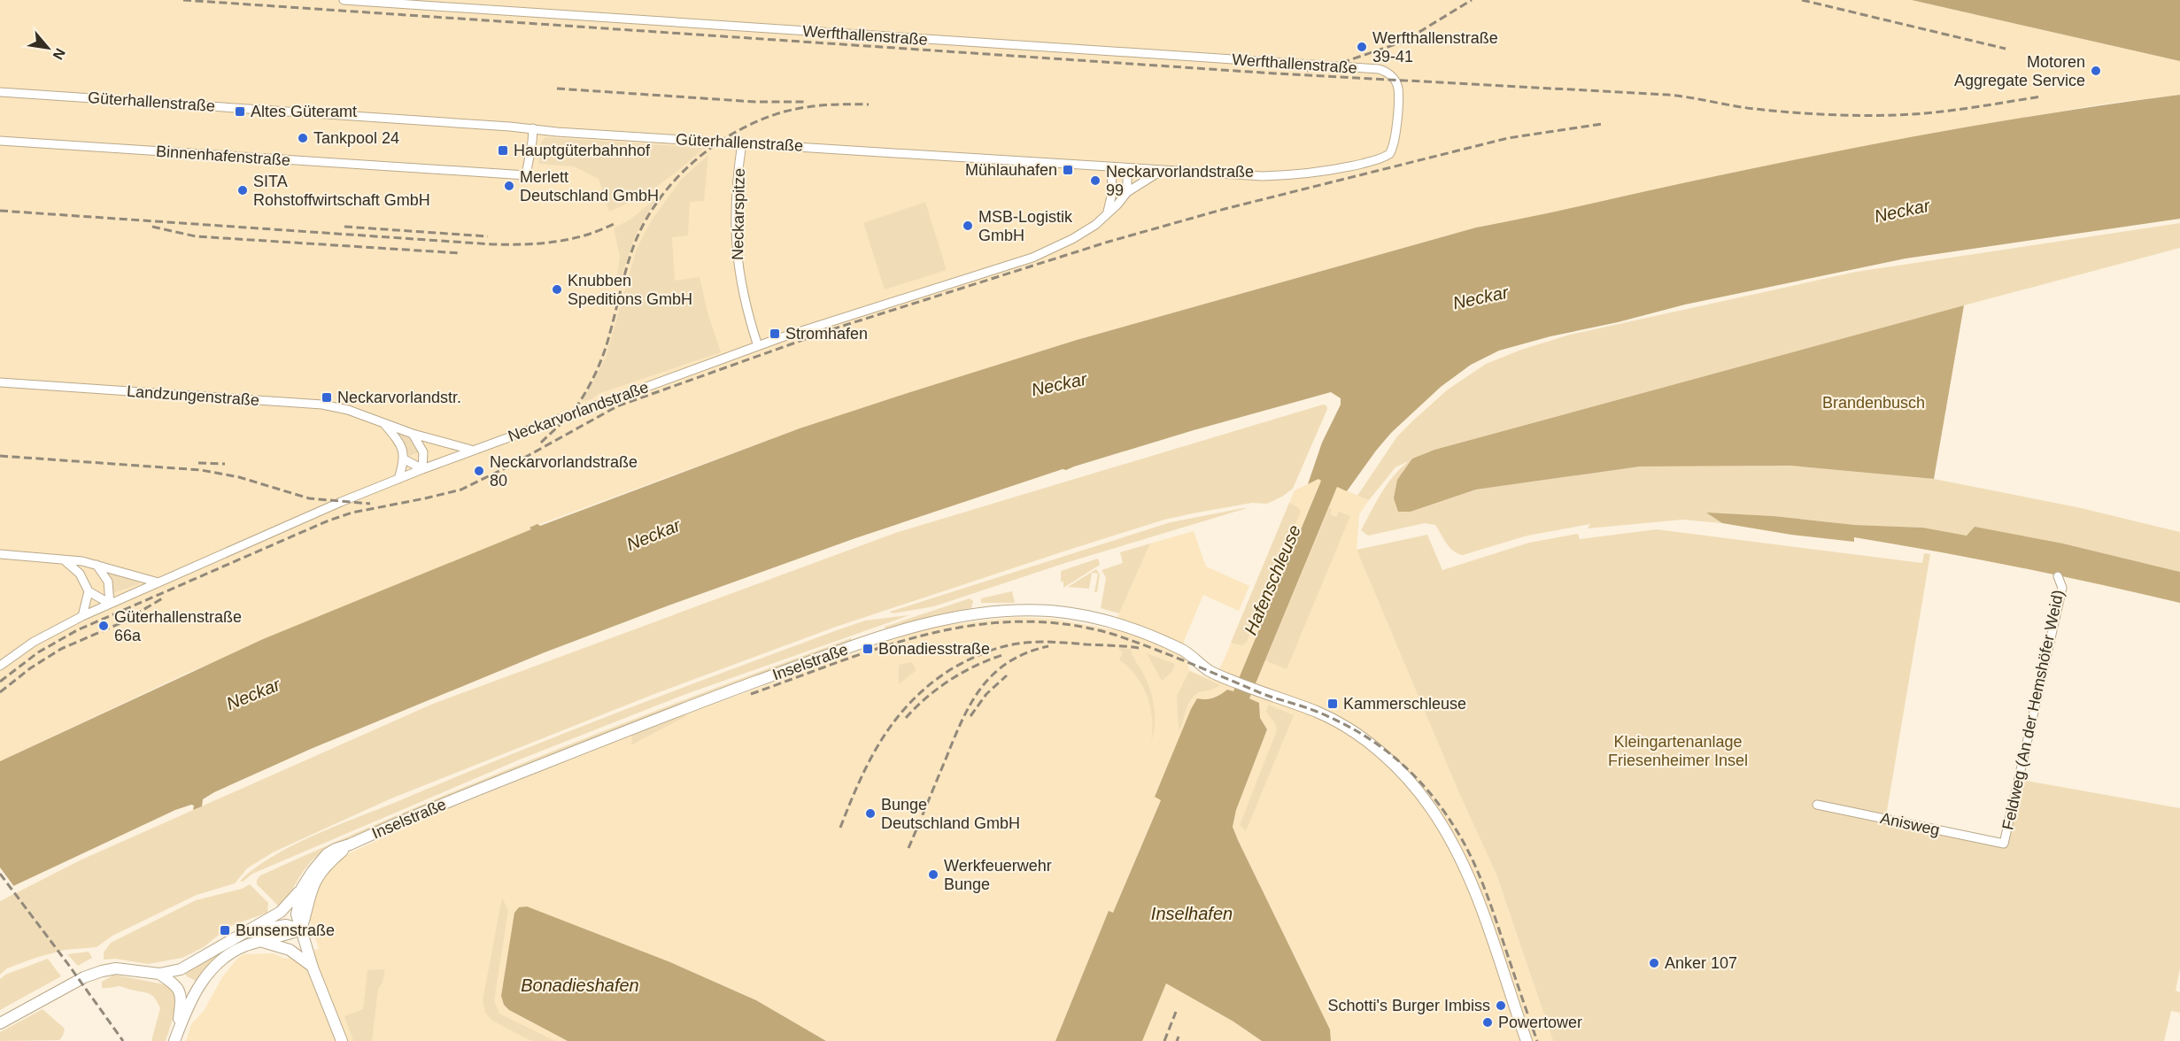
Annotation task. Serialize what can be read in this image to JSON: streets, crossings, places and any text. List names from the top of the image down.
{
  "streets": {
    "street": [
      "Werfthallenstraße",
      "Güterhallenstraße",
      "Binnenhafenstraße",
      "Neckarspitze",
      "Landzungenstraße",
      "Neckarvorlandstraße",
      "Inselstraße",
      "Feldweg (An der Hemshöfer Weid)",
      "Anisweg"
    ]
  },
  "crossings": [
    ["Werfthallenstraße", "Güterhallenstraße"],
    ["Güterhallenstraße", "Binnenhafenstraße"],
    ["Güterhallenstraße", "Neckarspitze"],
    ["Güterhallenstraße", "Neckarvorlandstraße"],
    ["Neckarspitze", "Neckarvorlandstraße"],
    ["Landzungenstraße", "Neckarvorlandstraße"],
    ["Feldweg (An der Hemshöfer Weid)", "Anisweg"]
  ],
  "water": [
    "Neckar",
    "Hafenschleuse",
    "Inselhafen",
    "Bonadieshafen"
  ],
  "parks": ["Brandenbusch", "Kleingartenanlage Friesenheimer Insel"],
  "places": {
    "other": [
      "Werfthallenstraße 39-41",
      "Motoren Aggregate Service",
      "Tankpool 24",
      "Neckarvorlandstraße 99",
      "Merlett Deutschland GmbH",
      "SITA Rohstoffwirtschaft GmbH",
      "MSB-Logistik GmbH",
      "Knubben Speditions GmbH",
      "Neckarvorlandstraße 80",
      "Güterhallenstraße 66a",
      "Bunge Deutschland GmbH",
      "Werkfeuerwehr Bunge",
      "Anker 107",
      "Schotti's Burger Imbiss",
      "Powertower"
    ],
    "transit": [
      "Altes Güteramt",
      "Hauptgüterbahnhof",
      "Mühlauhafen",
      "Stromhafen",
      "Neckarvorlandstr.",
      "Bonadiesstraße",
      "Kammerschleuse",
      "Bunsenstraße"
    ]
  },
  "north": "bottom right"
}
